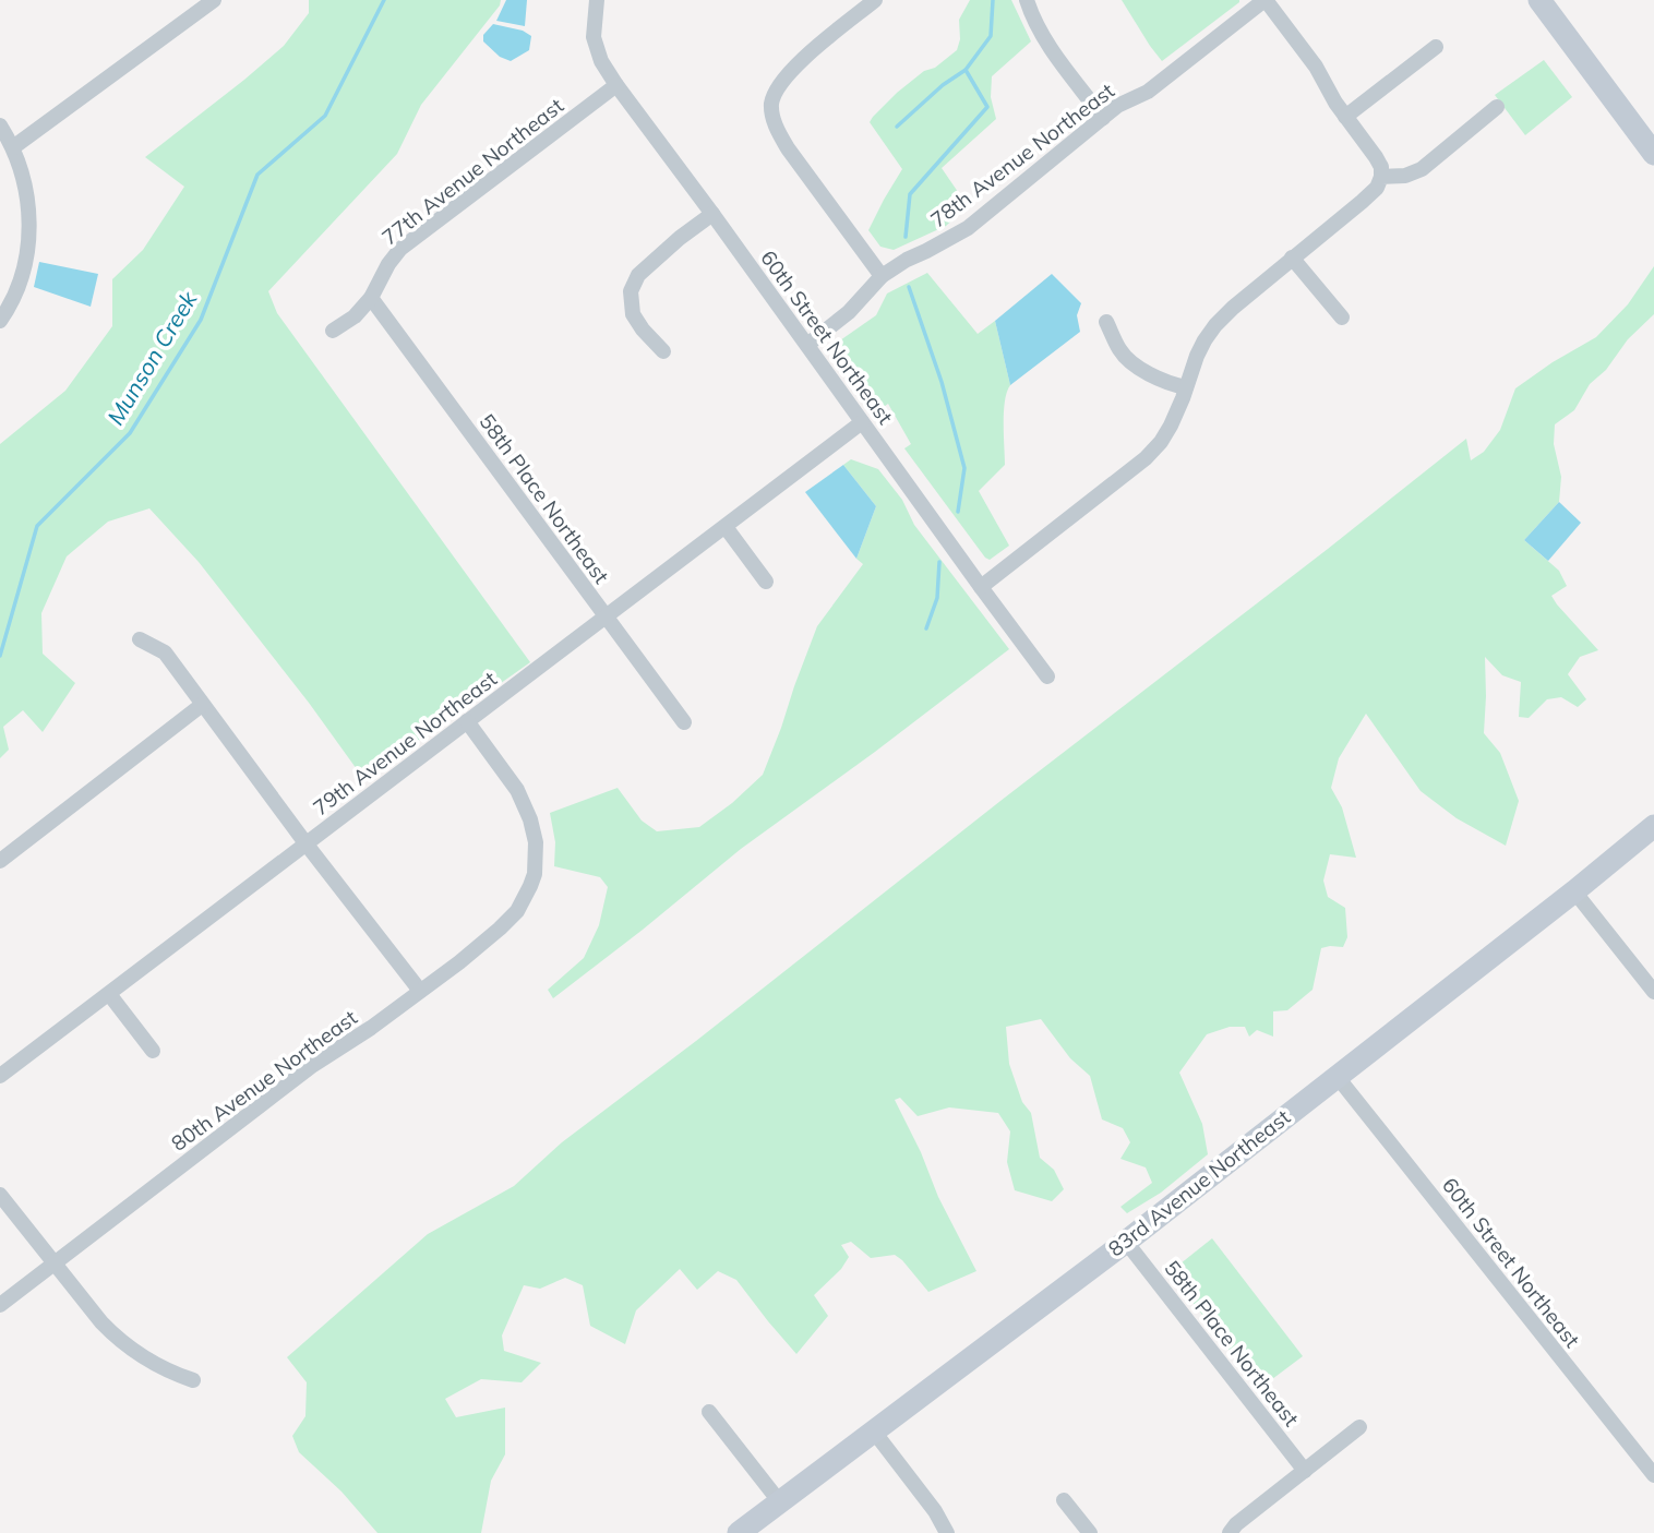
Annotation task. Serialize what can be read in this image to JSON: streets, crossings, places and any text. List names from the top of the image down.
{
  "streets": {
    "street": [
      "78th Avenue Northeast",
      "77th Avenue Northeast",
      "60th Street Northeast",
      "58th Place Northeast",
      "79th Avenue Northeast",
      "80th Avenue Northeast",
      "83rd Avenue Northeast"
    ]
  },
  "crossings": [
    ["78th Avenue Northeast", "60th Street Northeast"],
    ["77th Avenue Northeast", "60th Street Northeast"],
    ["77th Avenue Northeast", "58th Place Northeast"],
    ["60th Street Northeast", "79th Avenue Northeast"],
    ["60th Street Northeast", "83rd Avenue Northeast"],
    ["58th Place Northeast", "79th Avenue Northeast"],
    ["58th Place Northeast", "83rd Avenue Northeast"],
    ["79th Avenue Northeast", "80th Avenue Northeast"]
  ],
  "water": ["Munson Creek"]
}
